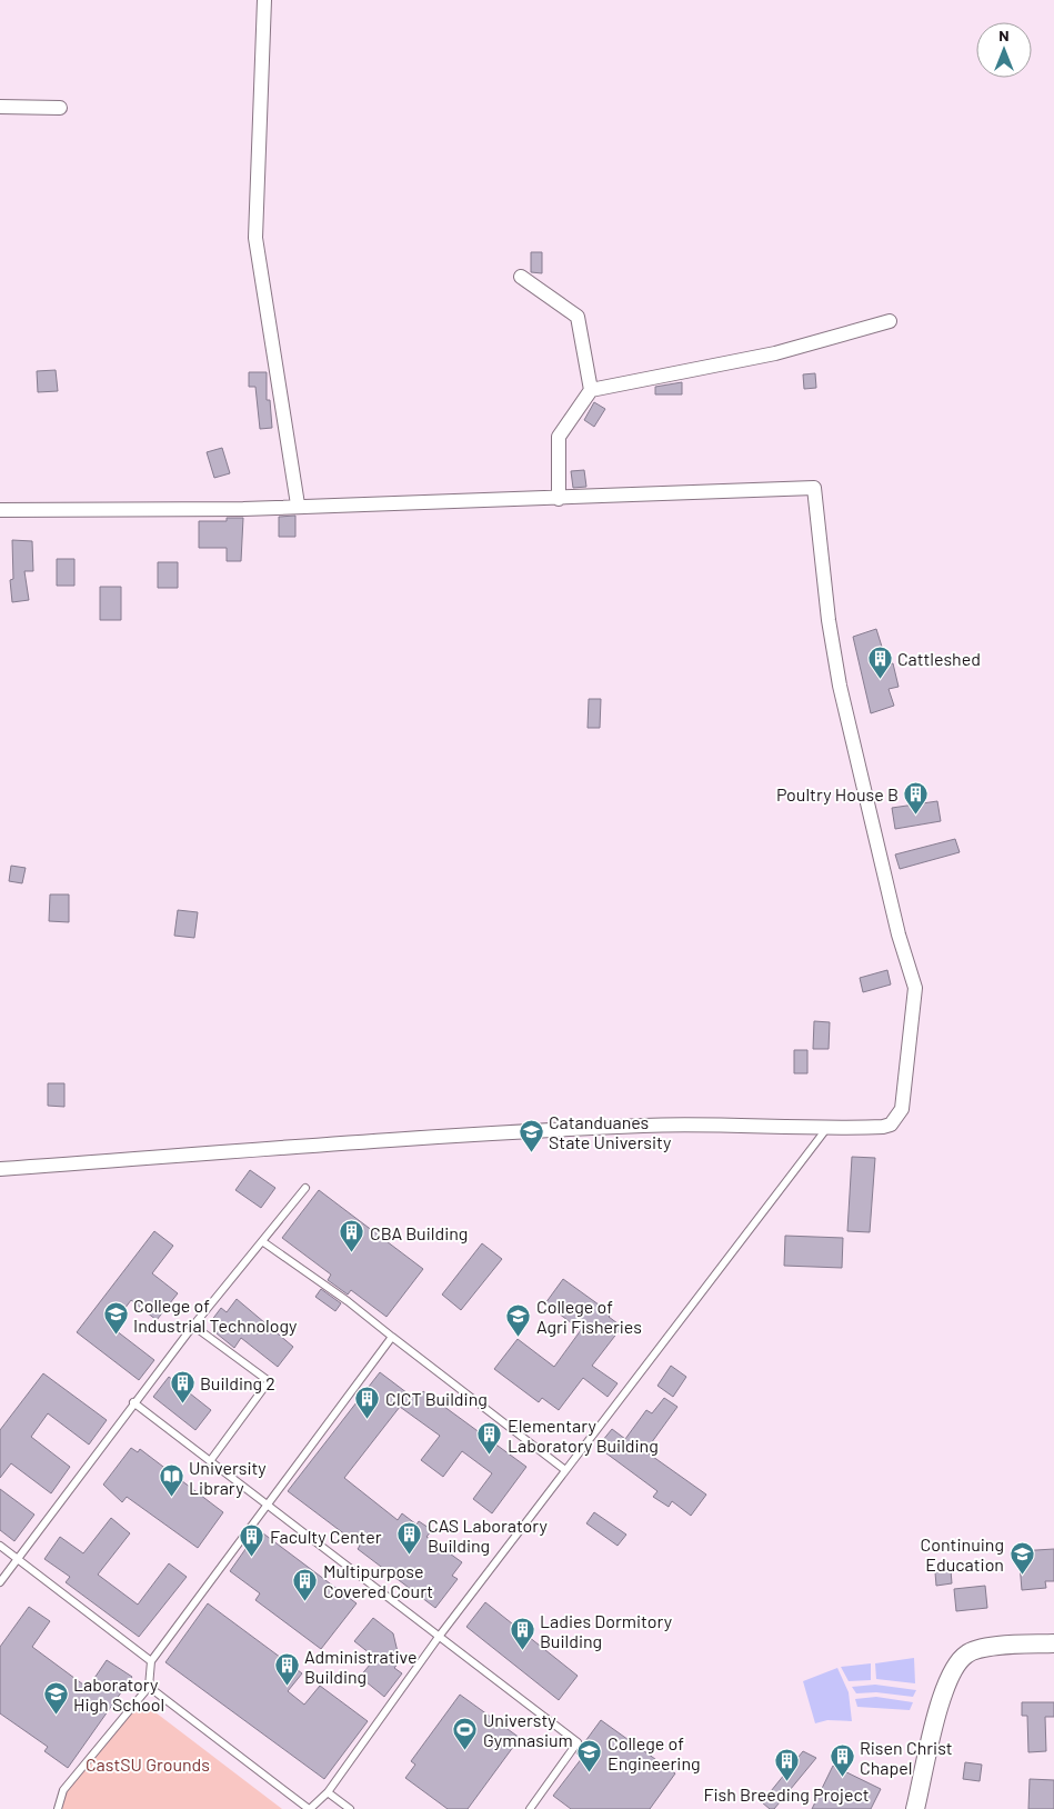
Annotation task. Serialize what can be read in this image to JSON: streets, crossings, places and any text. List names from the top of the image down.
{
  "parks": ["CastSU Grounds"],
  "places": {
    "building": [
      "Cattleshed",
      "Poultry House B",
      "CBA Building",
      "Building 2",
      "CICT Building",
      "Elementary Laboratory Building",
      "CAS Laboratory Building",
      "Faculty Center",
      "Multipurpose Covered Court",
      "Ladies Dormitory Building",
      "Administrative Building",
      "Risen Christ Chapel",
      "Fish Breeding Project"
    ],
    "school or university": [
      "Catanduanes State University",
      "College of Industrial Technology",
      "College of Agri Fisheries",
      "Continuing Education",
      "Laboratory High School",
      "College of Engineering"
    ],
    "library": ["University Library"],
    "sports": ["Universty Gymnasium"]
  },
  "north": "top"
}
